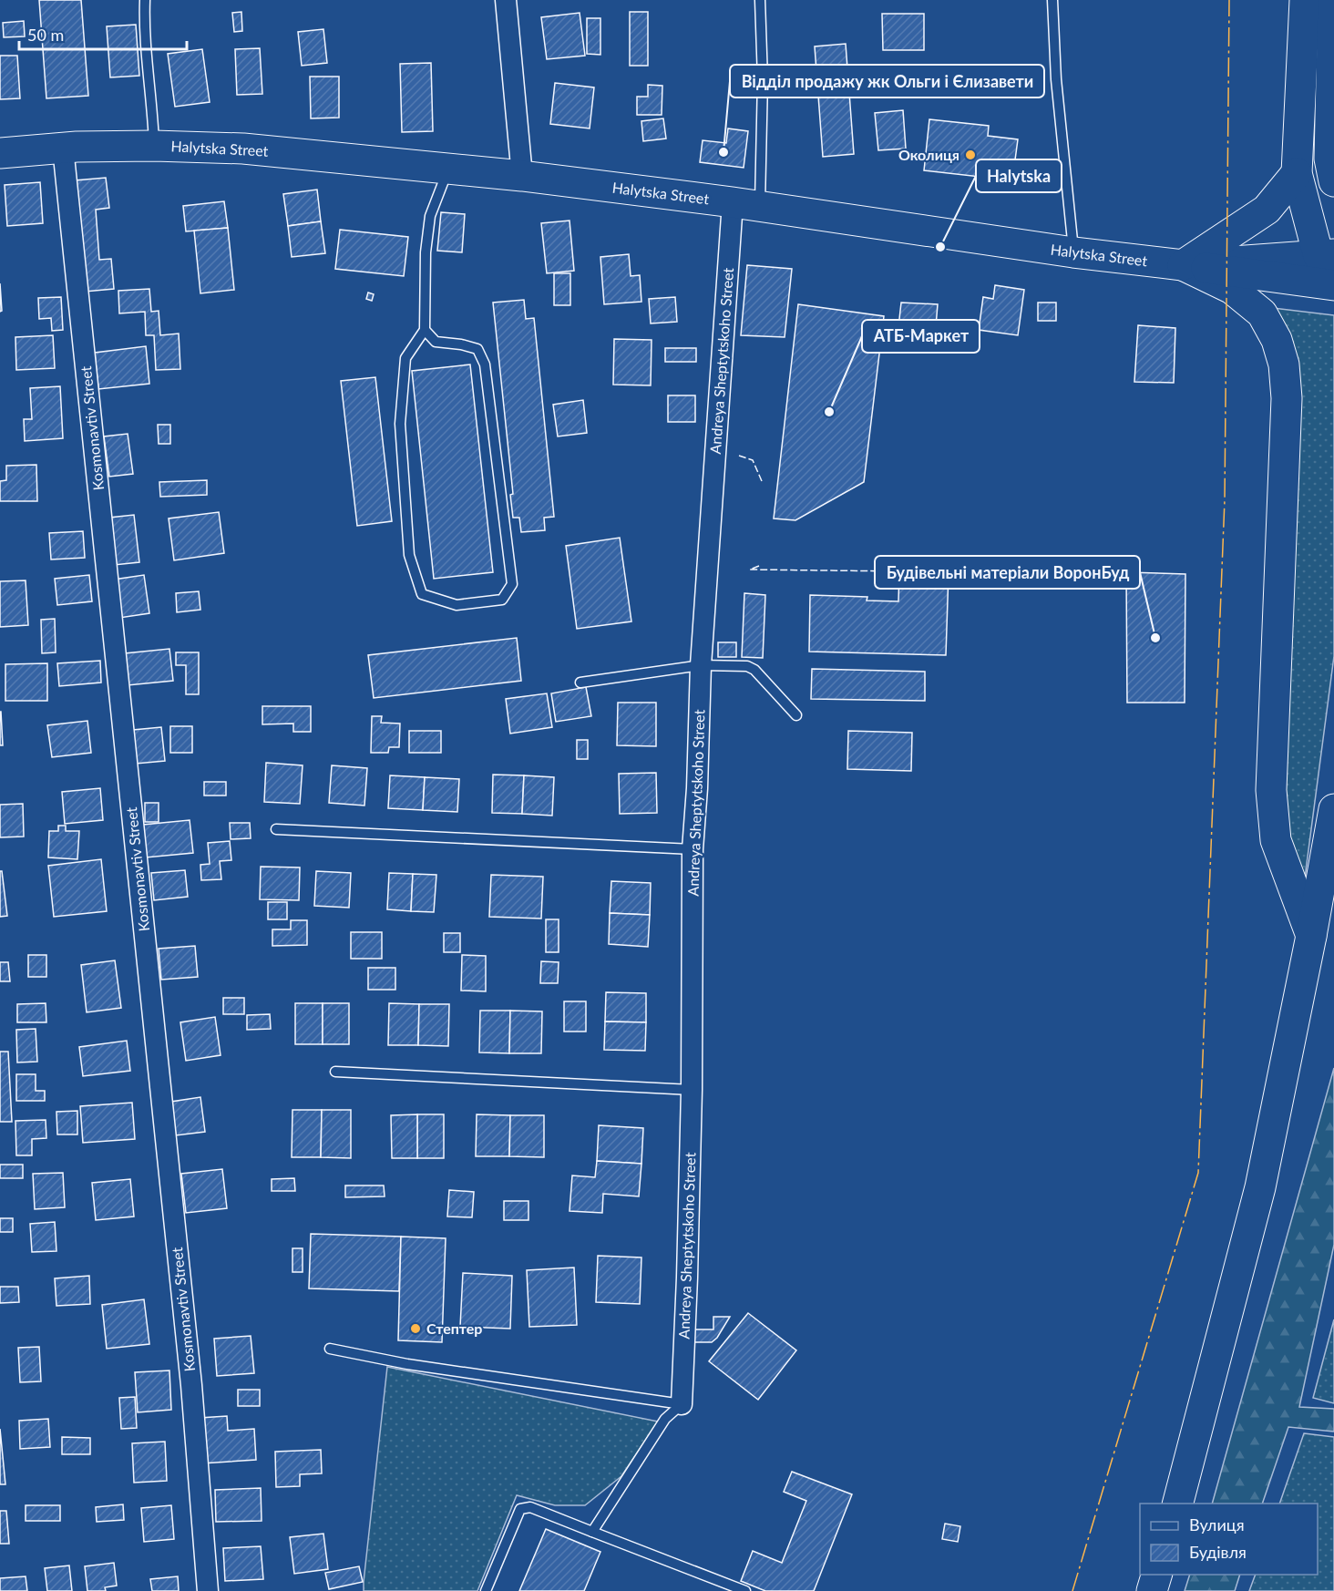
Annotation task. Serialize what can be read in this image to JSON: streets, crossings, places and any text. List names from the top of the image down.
{
  "streets": {
    "main road": ["Halytska Street"],
    "street": ["Andreya Sheptytskoho Street", "Kosmonavtiv Street"]
  },
  "crossings": [
    ["Halytska Street", "Andreya Sheptytskoho Street"],
    ["Halytska Street", "Kosmonavtiv Street"]
  ],
  "places": [
    "Відділ продажу жк Ольги і Єлизавети",
    "Околиця",
    "Halytska",
    "ATБ-Маркет",
    "Будівельні матеріали ВоронБуд",
    "Стептер"
  ],
  "legend": ["Вулиця", "Будівля"],
  "scale_bar": "50 m"
}
